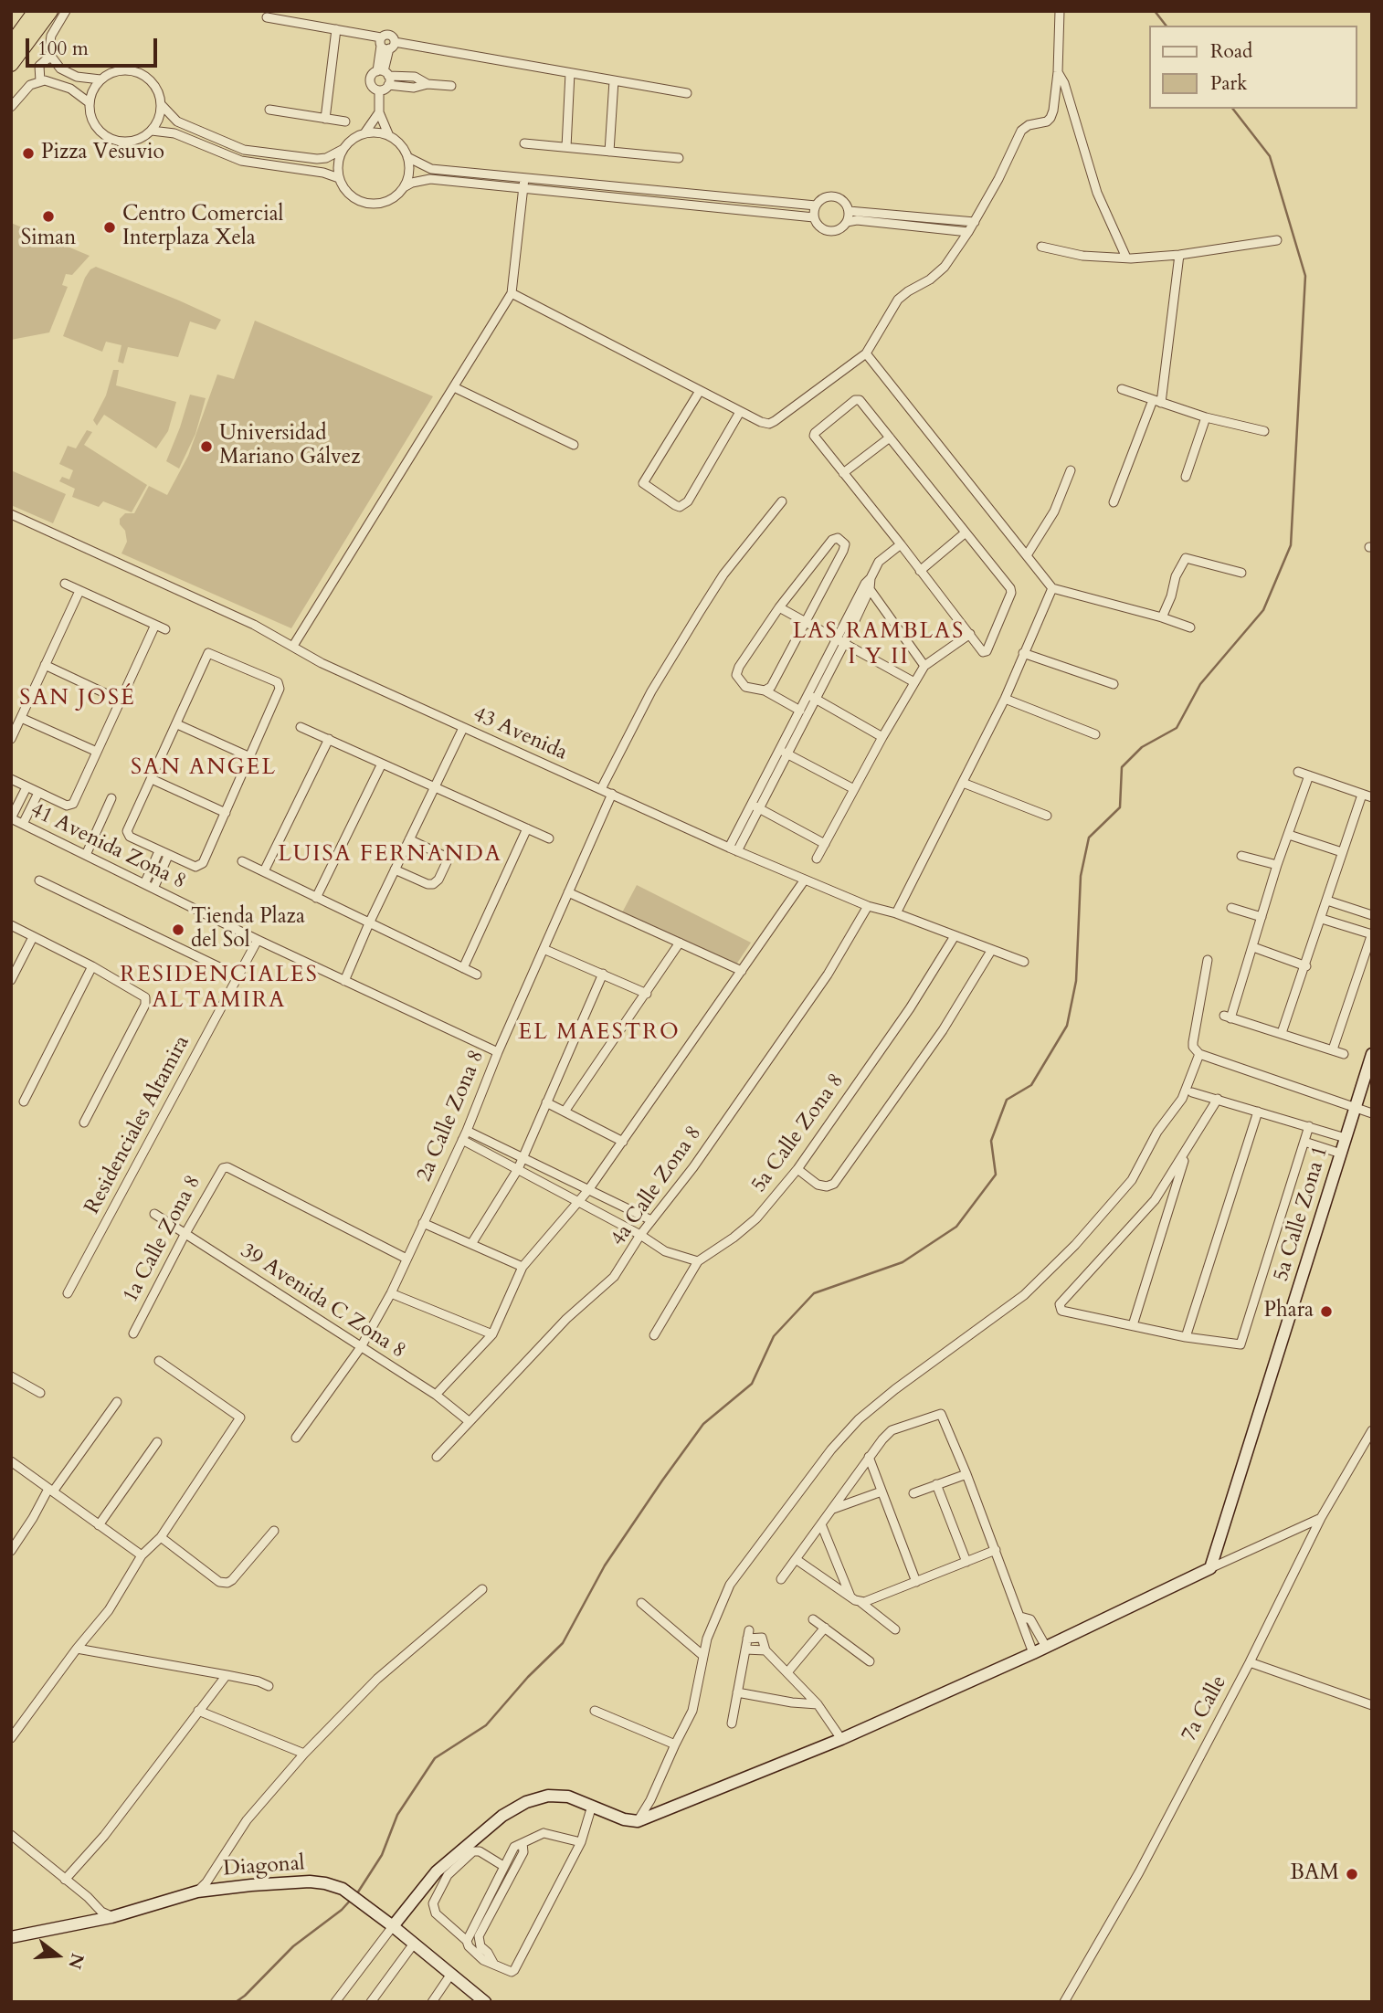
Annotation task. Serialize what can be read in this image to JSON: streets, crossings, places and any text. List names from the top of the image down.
{
  "streets": {
    "street": [
      "43 Avenida",
      "41 Avenida Zona 8",
      "2a Calle Zona 8",
      "Residenciales Altamira",
      "5a Calle Zona 8",
      "4a Calle Zona 8",
      "5a Calle Zona 1",
      "1a Calle Zona 8",
      "39 Avenida C Zona 8",
      "7a Calle",
      "Diagonal"
    ]
  },
  "crossings": [
    ["43 Avenida", "2a Calle Zona 8"],
    ["43 Avenida", "5a Calle Zona 8"],
    ["43 Avenida", "4a Calle Zona 8"],
    ["41 Avenida Zona 8", "2a Calle Zona 8"],
    ["41 Avenida Zona 8", "Residenciales Altamira"],
    ["2a Calle Zona 8", "1a Calle Zona 8"],
    ["2a Calle Zona 8", "39 Avenida C Zona 8"],
    ["4a Calle Zona 8", "39 Avenida C Zona 8"],
    ["1a Calle Zona 8", "39 Avenida C Zona 8"]
  ],
  "districts": [
    "LAS RAMBLAS I Y II",
    "SAN JOSÉ",
    "SAN ANGEL",
    "LUISA FERNANDA",
    "RESIDENCIALES ALTAMIRA",
    "EL MAESTRO"
  ],
  "places": [
    "Pizza Vesuvio",
    "Siman",
    "Centro Comercial Interplaza Xela",
    "Universidad Mariano Gálvez",
    "Tienda Plaza del Sol",
    "Phara",
    "BAM"
  ],
  "legend": ["Road", "Park"],
  "scale_bar": "100 m",
  "north": "right"
}
